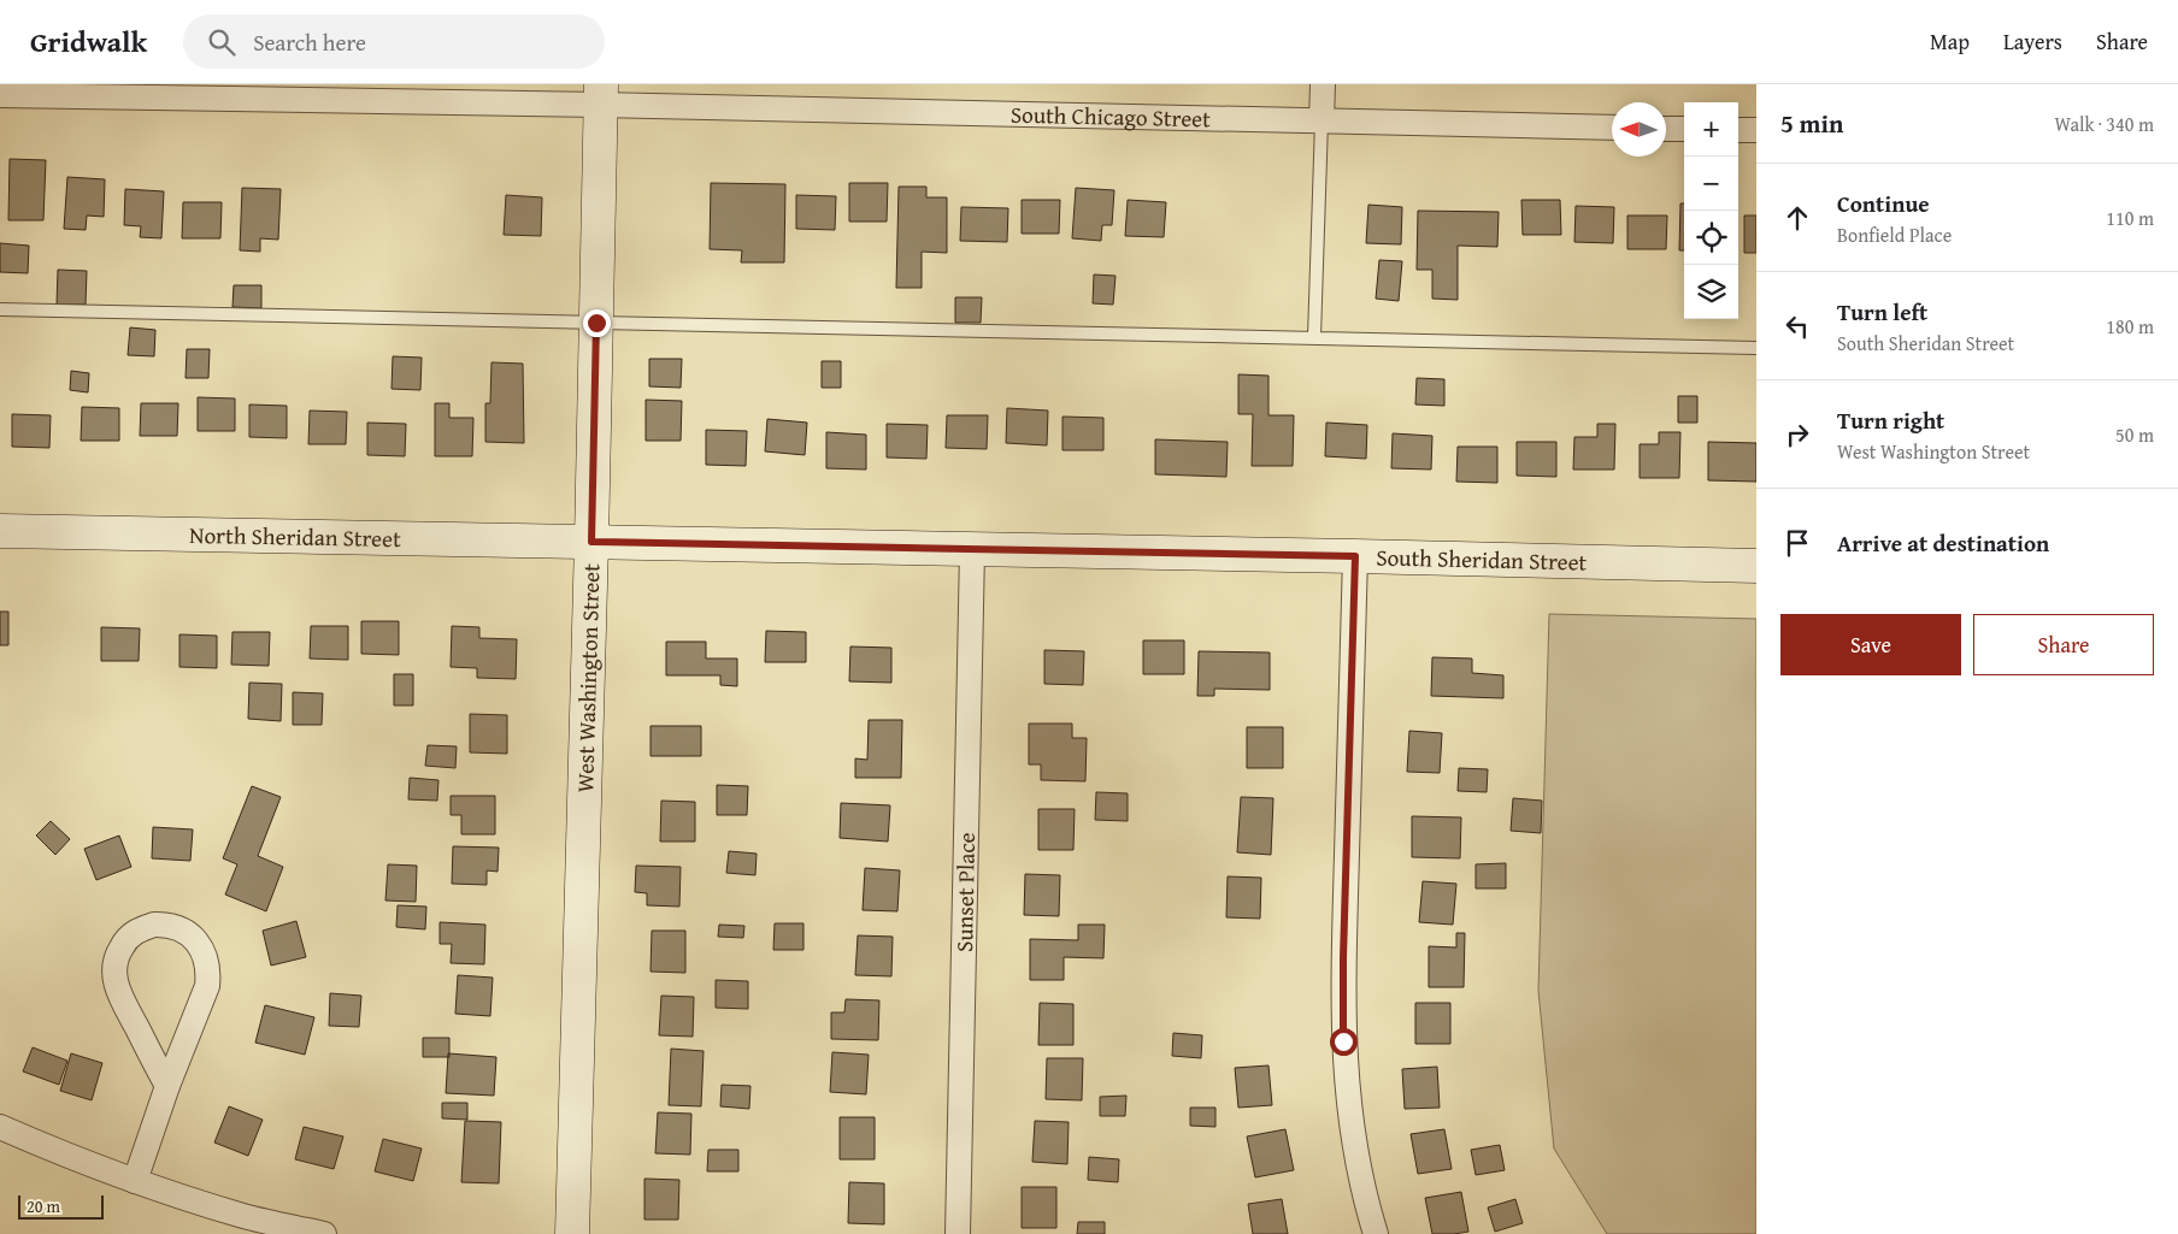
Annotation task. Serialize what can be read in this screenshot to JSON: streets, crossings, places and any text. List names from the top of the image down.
{
  "streets": {
    "street": [
      "South Chicago Street",
      "North Sheridan Street",
      "South Sheridan Street",
      "West Washington Street",
      "Sunset Place"
    ]
  },
  "crossings": [
    ["South Chicago Street", "West Washington Street"],
    ["North Sheridan Street", "South Sheridan Street"],
    ["North Sheridan Street", "West Washington Street"],
    ["South Sheridan Street", "West Washington Street"],
    ["South Sheridan Street", "Sunset Place"]
  ],
  "scale_bar": "20 m",
  "north": "left",
  "page": {
    "header": "Gridwalk",
    "search": "Search here",
    "nav": ["Map", "Layers", "Share"],
    "heading": ["5 min", "Walk · 340 m"],
    "map_buttons": ["+", "−"],
    "list": [
      ["Continue", "Bonfield Place", "110 m"],
      ["Turn left", "South Sheridan Street", "180 m"],
      ["Turn right", "West Washington Street", "50 m"],
      "Arrive at destination"
    ],
    "buttons": ["Save", "Share"],
    "scale": "20 m"
  }
}
